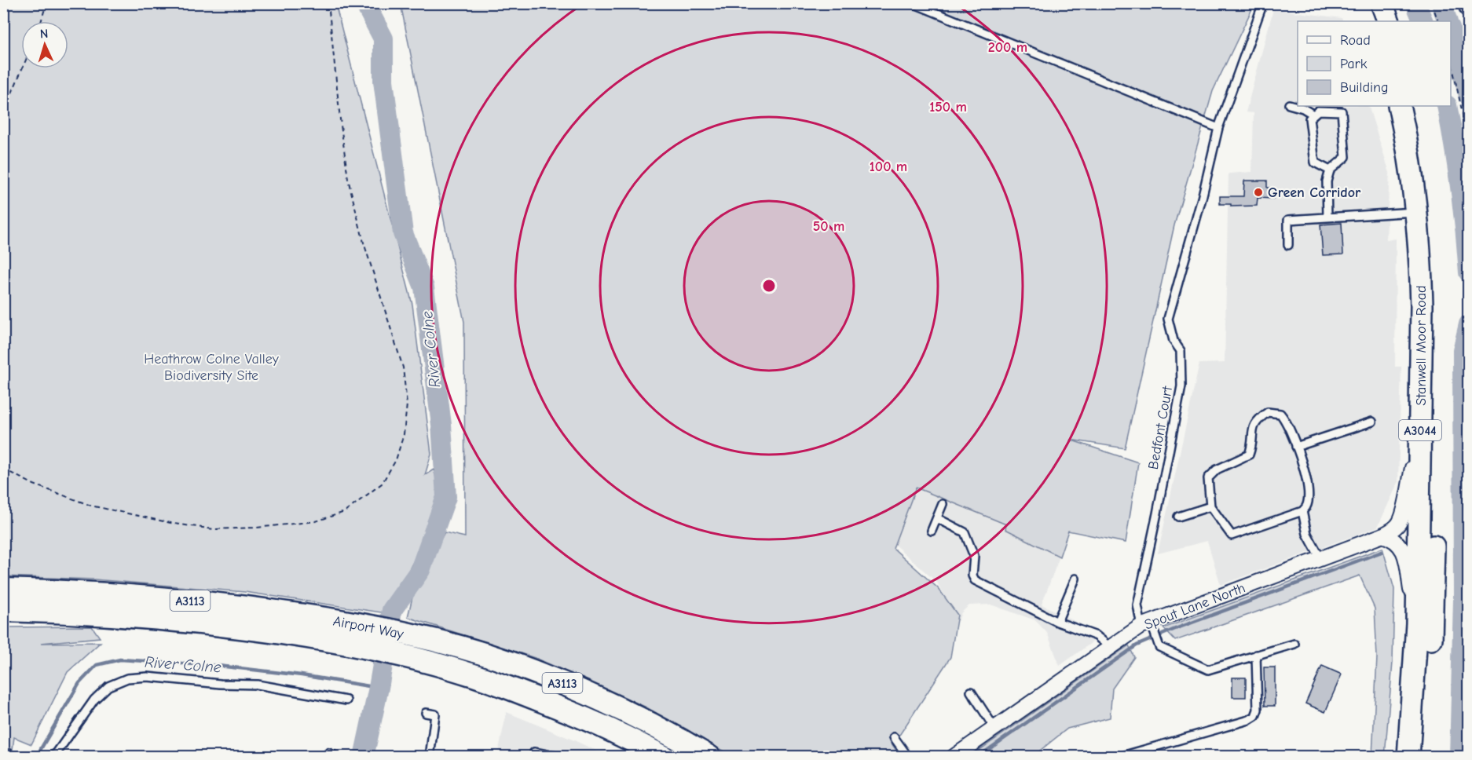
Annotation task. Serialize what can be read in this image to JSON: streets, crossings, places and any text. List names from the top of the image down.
{
  "streets": {
    "highway": ["A3113", "Airport Way"],
    "main road": ["Stanwell Moor Road", "A3044"],
    "street": ["Spout Lane North"],
    "lane": ["Bedfont Court"]
  },
  "crossings": [
    ["Stanwell Moor Road", "Spout Lane North"],
    ["Bedfont Court", "Spout Lane North"]
  ],
  "water": ["River Colne"],
  "parks": ["Heathrow Colne Valley Biodiversity Site"],
  "places": ["Green Corridor"],
  "legend": ["Road", "Park", "Building"],
  "north": "top",
  "rings": [
    "200 m",
    "150 m",
    "100 m",
    "50 m"
  ]
}
